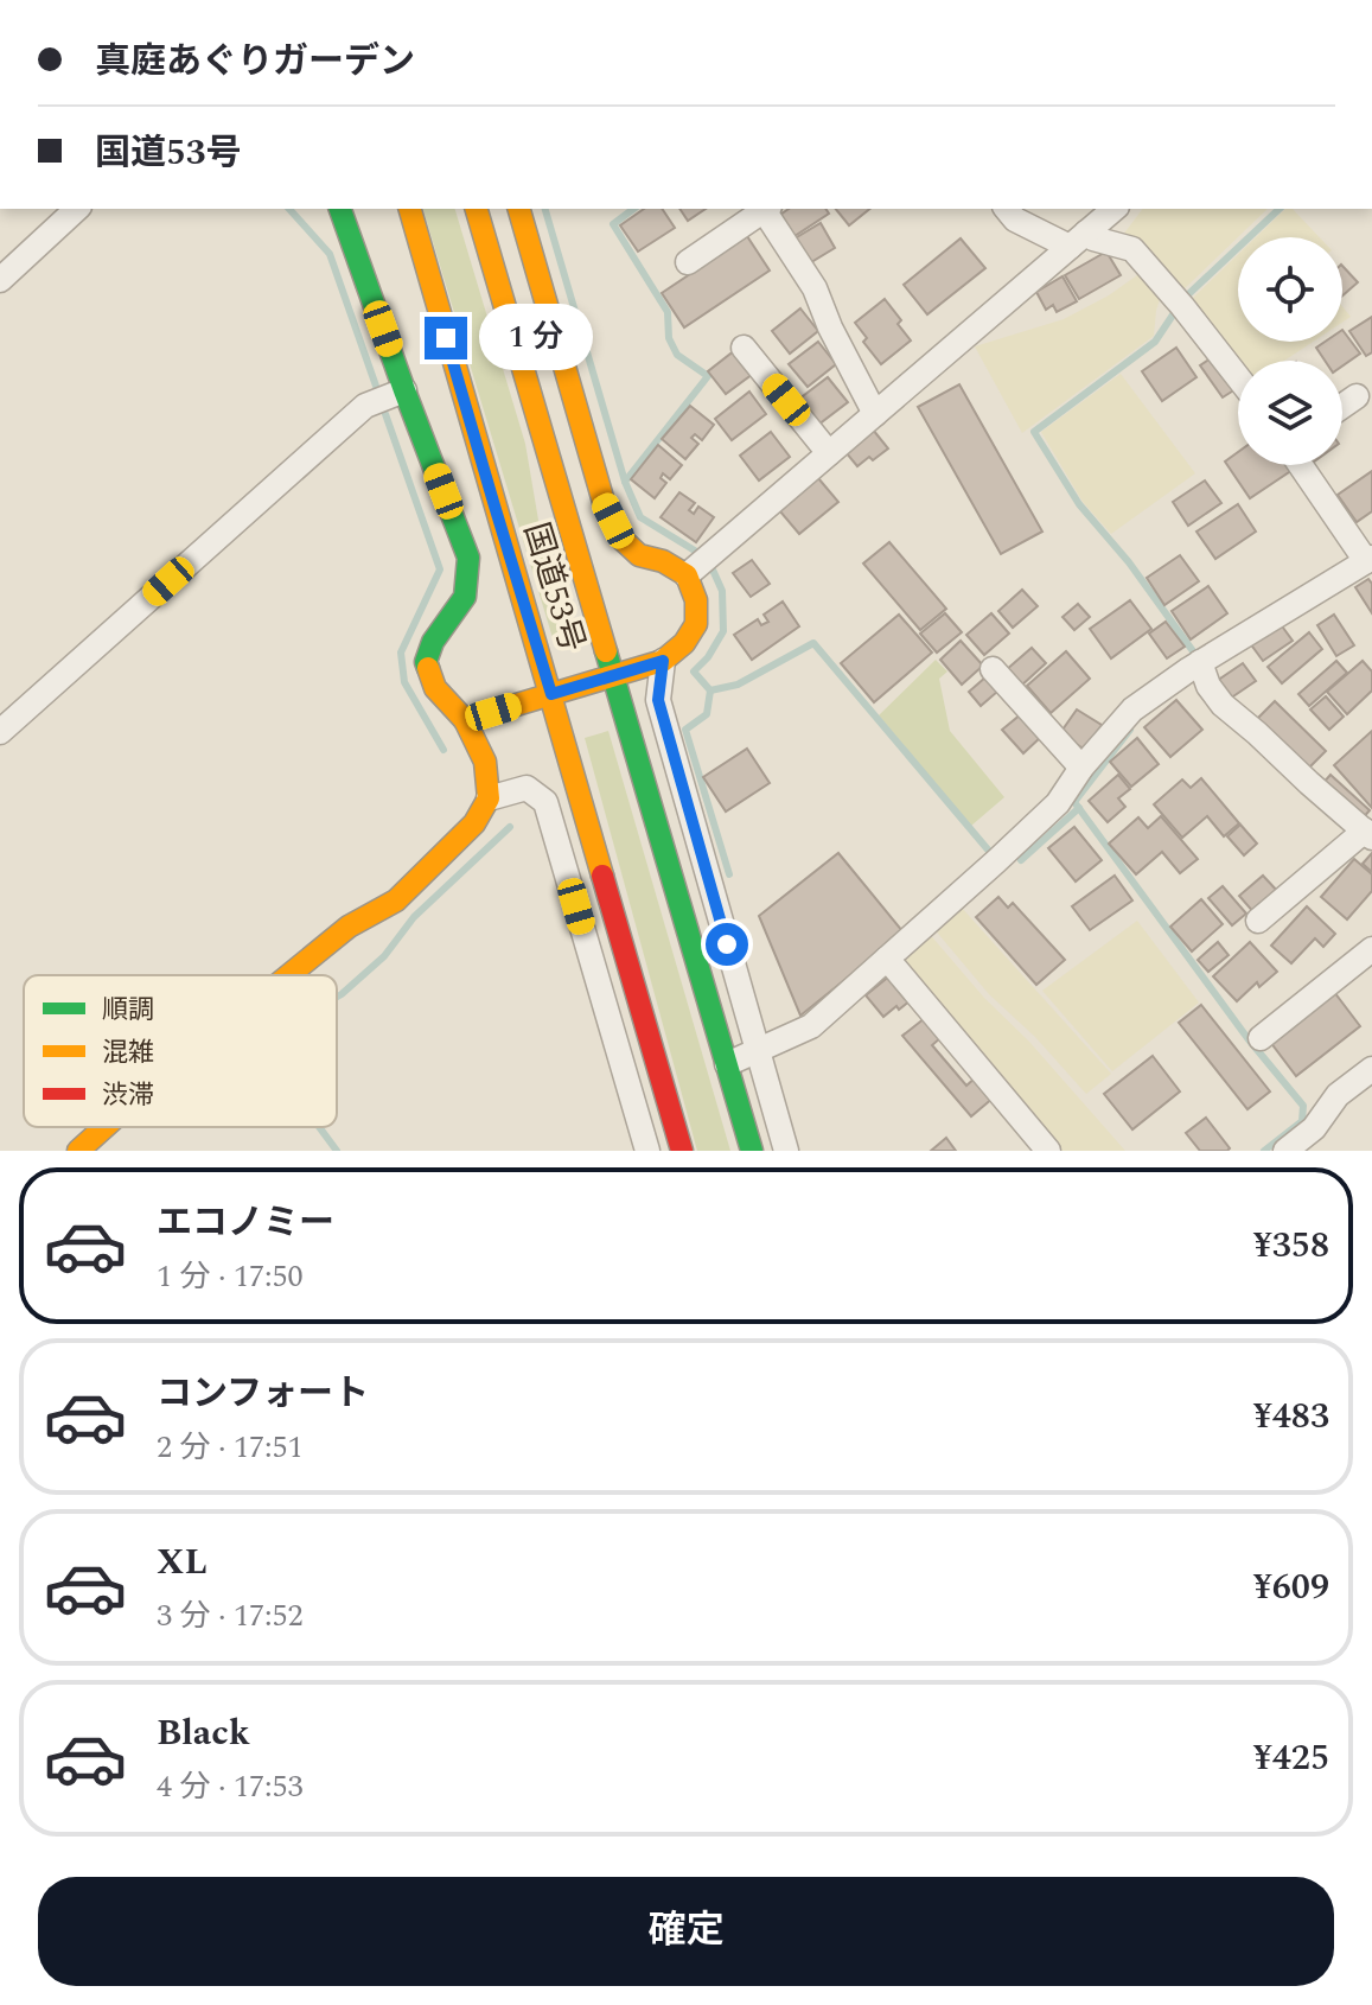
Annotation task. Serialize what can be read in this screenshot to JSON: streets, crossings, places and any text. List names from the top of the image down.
{
  "streets": {
    "main road": ["国道53号"]
  },
  "legend": ["順調", "混雑", "渋滞"],
  "page": {
    "banner": ["真庭あぐりガーデン", "国道53号"],
    "bubble": "1 分",
    "list": [
      {
        "name": "エコノミー",
        "note": "1 分 · 17:50",
        "value": "¥358"
      },
      {
        "name": "コンフォート",
        "note": "2 分 · 17:51",
        "value": "¥483"
      },
      {
        "name": "XL",
        "note": "3 分 · 17:52",
        "value": "¥609"
      },
      {
        "name": "Black",
        "note": "4 分 · 17:53",
        "value": "¥425"
      }
    ],
    "buttons": "確定"
  }
}
